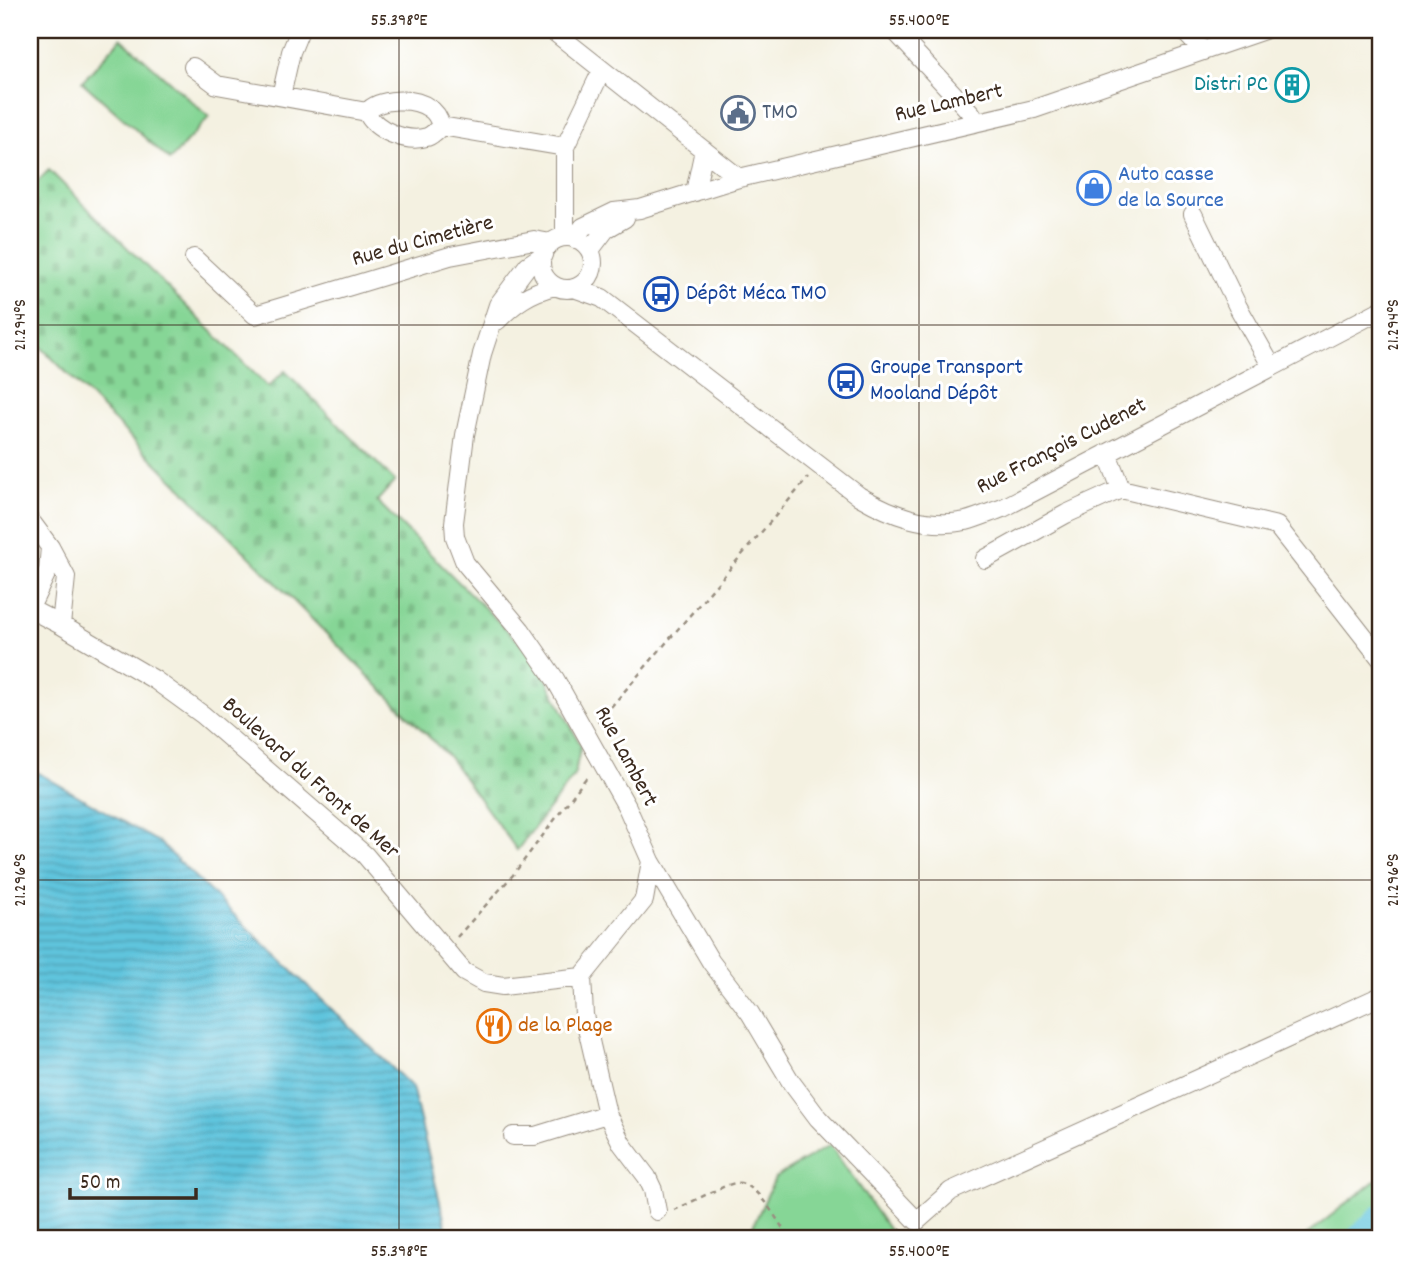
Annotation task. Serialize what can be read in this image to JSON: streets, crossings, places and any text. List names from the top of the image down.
{
  "streets": {
    "street": [
      "Rue Lambert",
      "Rue du Cimetière",
      "Rue François Cudenet",
      "Boulevard du Front de Mer"
    ]
  },
  "crossings": [
    ["Rue Lambert", "Rue du Cimetière"],
    ["Rue Lambert", "Rue François Cudenet"],
    ["Rue du Cimetière", "Rue François Cudenet"]
  ],
  "places": {
    "building": ["Distri PC"],
    "public building": ["TMO"],
    "shop": ["Auto casse de la Source"],
    "bus stop": ["Dépôt Méca TMO", "Groupe Transport Mooland Dépôt"],
    "restaurant": ["de la Plage"]
  },
  "scale_bar": "50 m",
  "coordinates": [
    "55.398°E",
    "55.400°E",
    "21.294°S",
    "21.296°S"
  ]
}
